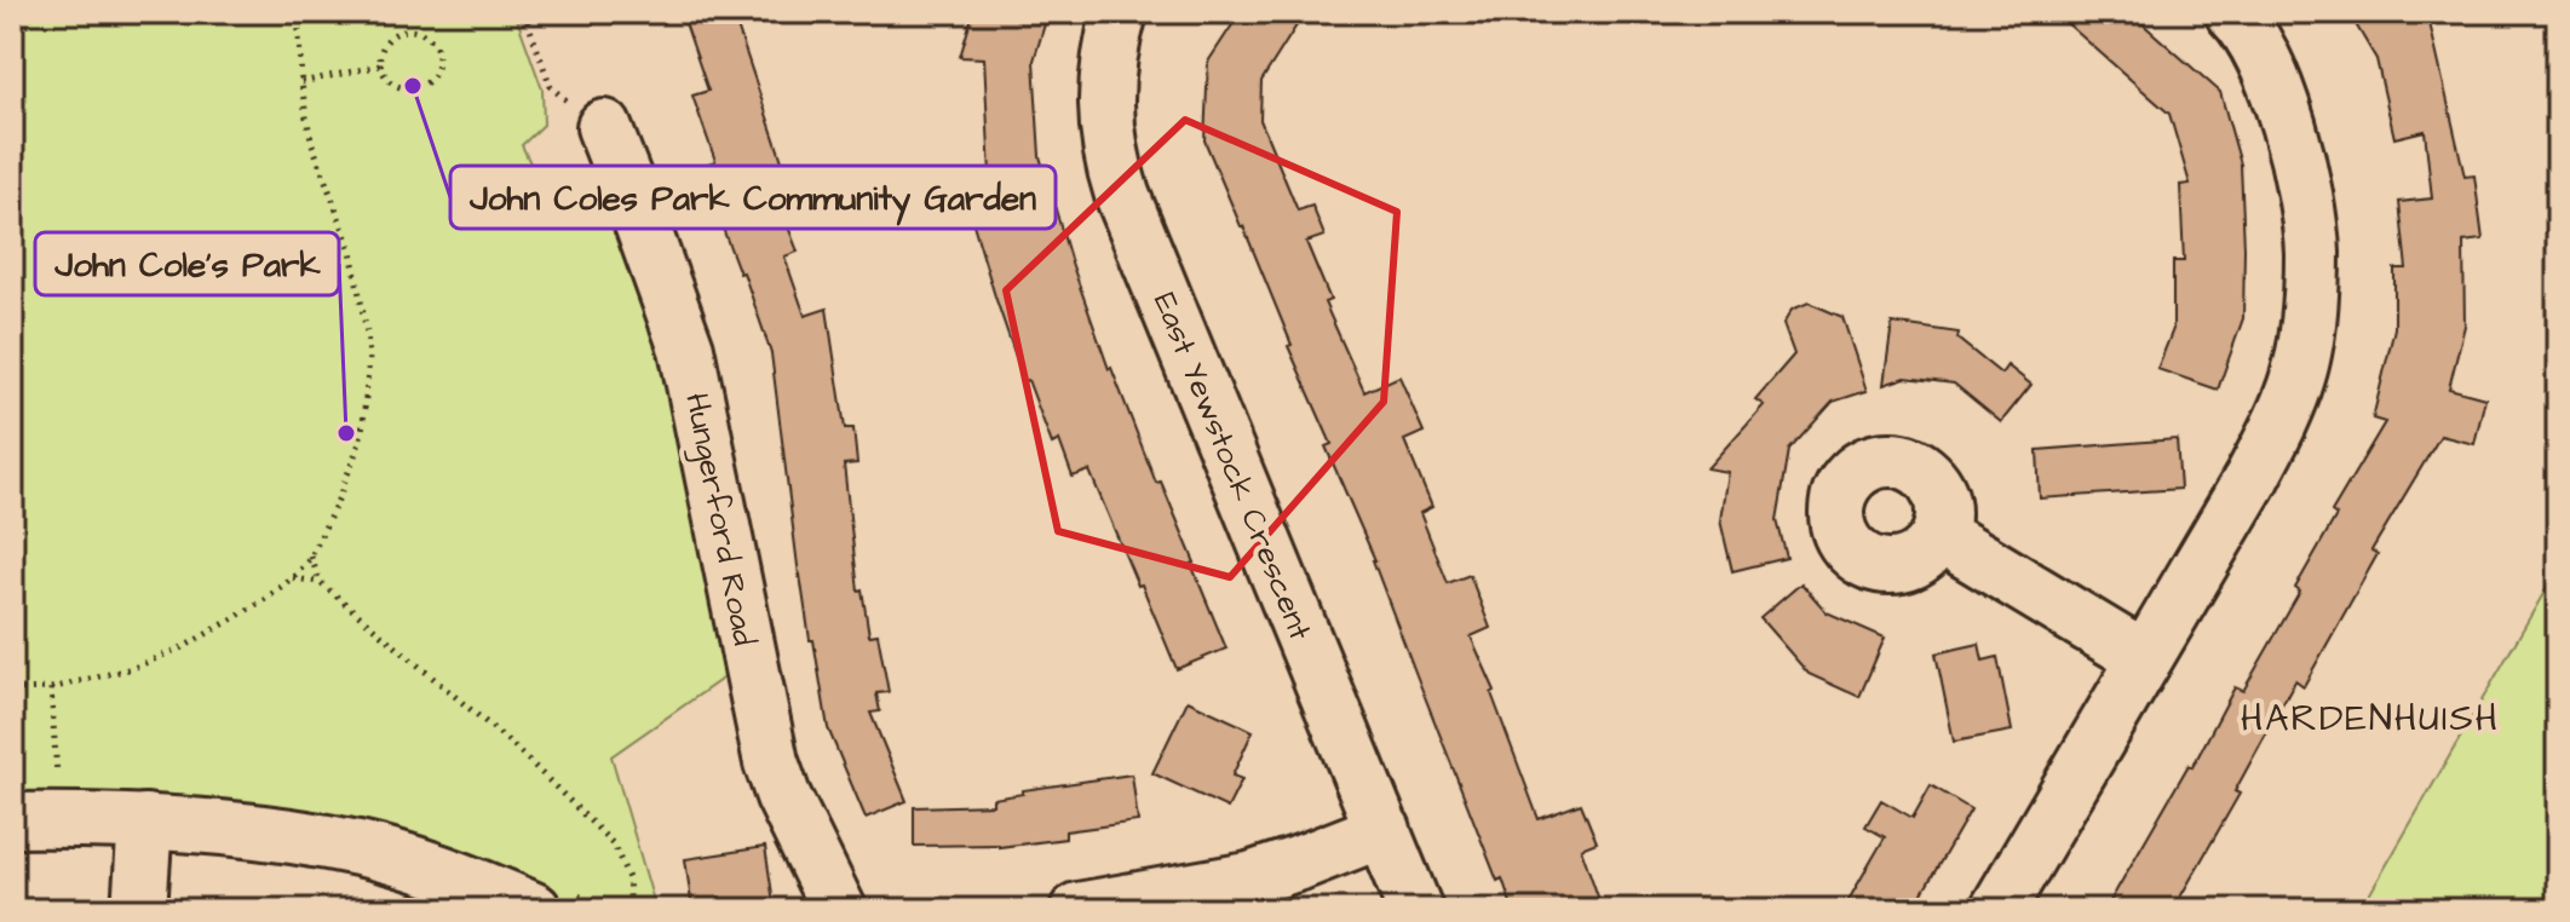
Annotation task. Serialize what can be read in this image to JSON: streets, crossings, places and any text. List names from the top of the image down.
{
  "streets": {
    "street": ["East Yewstock Crescent", "Hungerford Road"]
  },
  "districts": ["HARDENHUISH"],
  "places": ["John Coles Park Community Garden", "John Cole's Park"]
}
